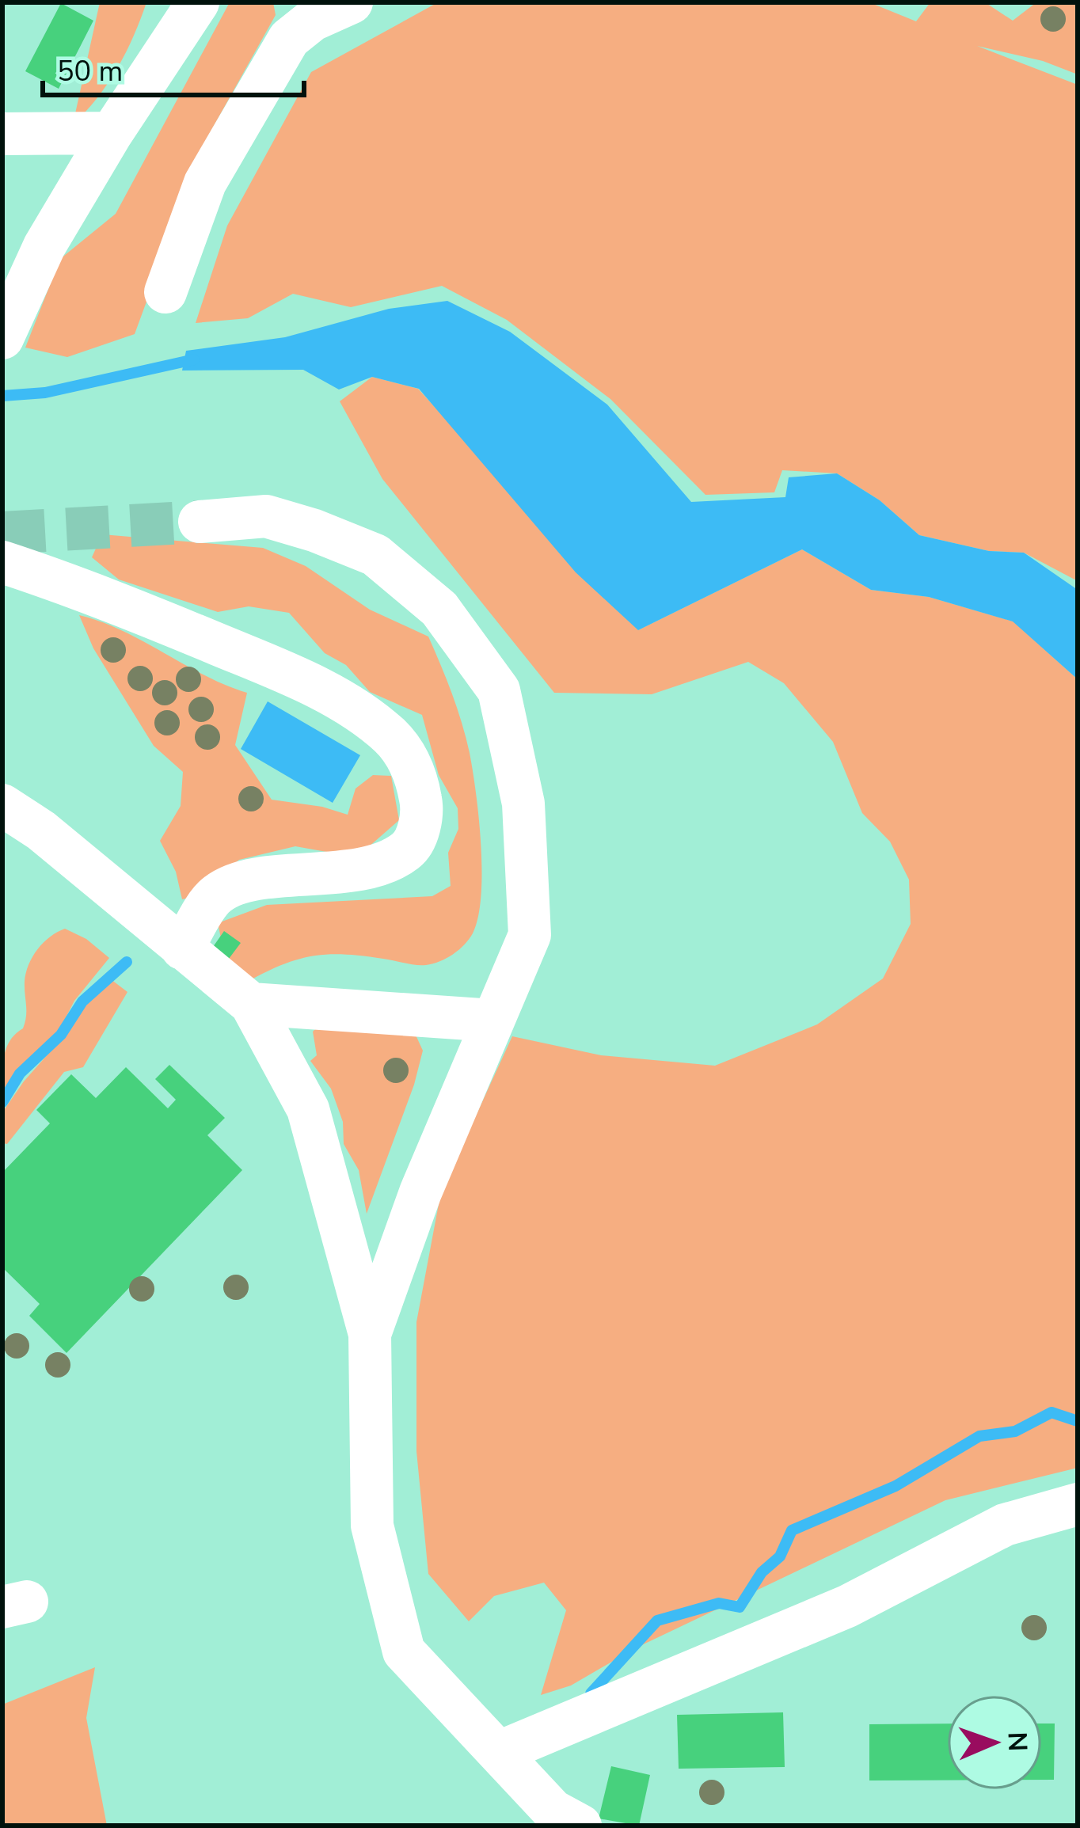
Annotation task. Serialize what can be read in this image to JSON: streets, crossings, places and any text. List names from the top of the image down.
{
  "scale_bar": "50 m",
  "north": "right"
}
